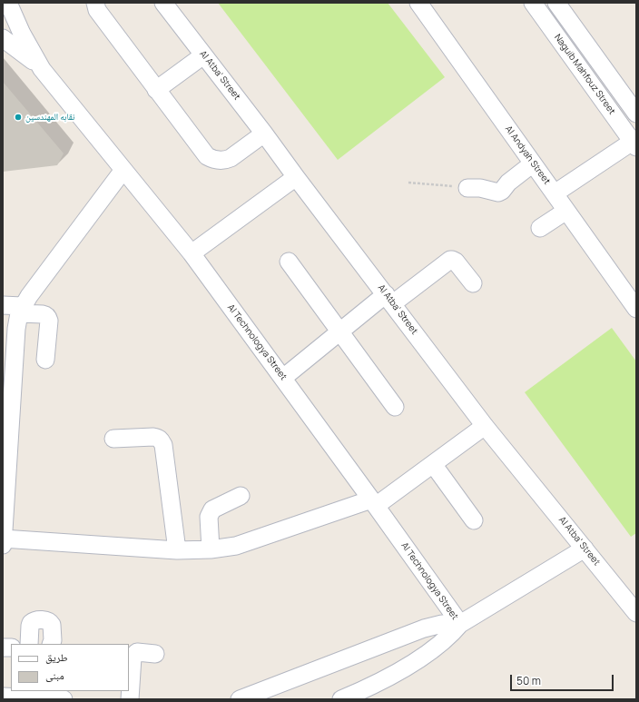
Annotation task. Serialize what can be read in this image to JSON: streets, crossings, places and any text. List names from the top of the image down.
{
  "streets": {
    "street": [
      "Naguib Mahfouz Street",
      "Al Atba' Street",
      "Al Andyah Street",
      "Al Technologya Street"
    ]
  },
  "places": ["نقابه المهندسين"],
  "legend": ["طريق", "مبنى"],
  "scale_bar": "50 m"
}
